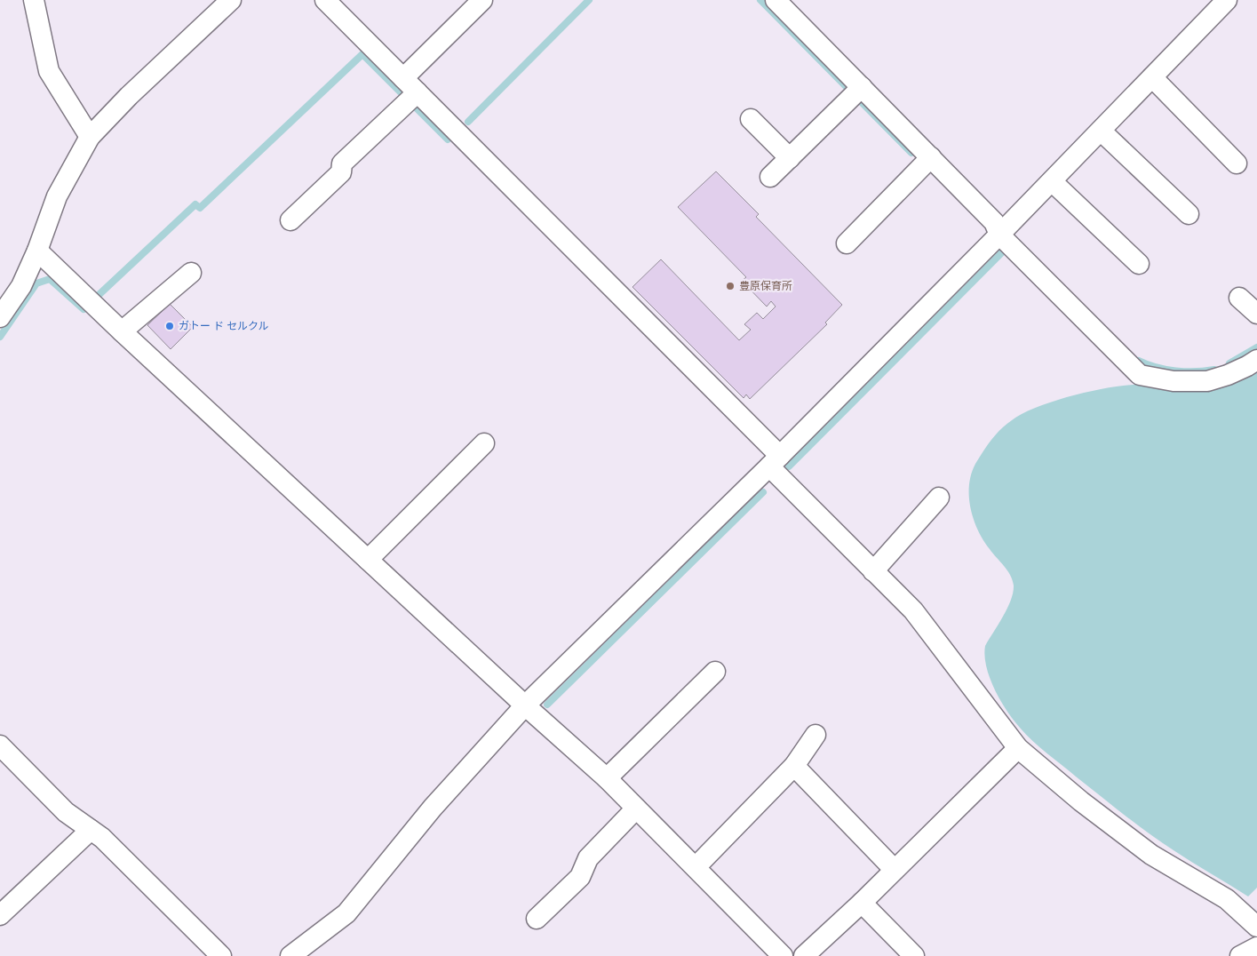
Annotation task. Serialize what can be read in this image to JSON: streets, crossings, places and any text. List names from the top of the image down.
{
  "places": ["豊原保育所", "ガトー ド セルクル"]
}
